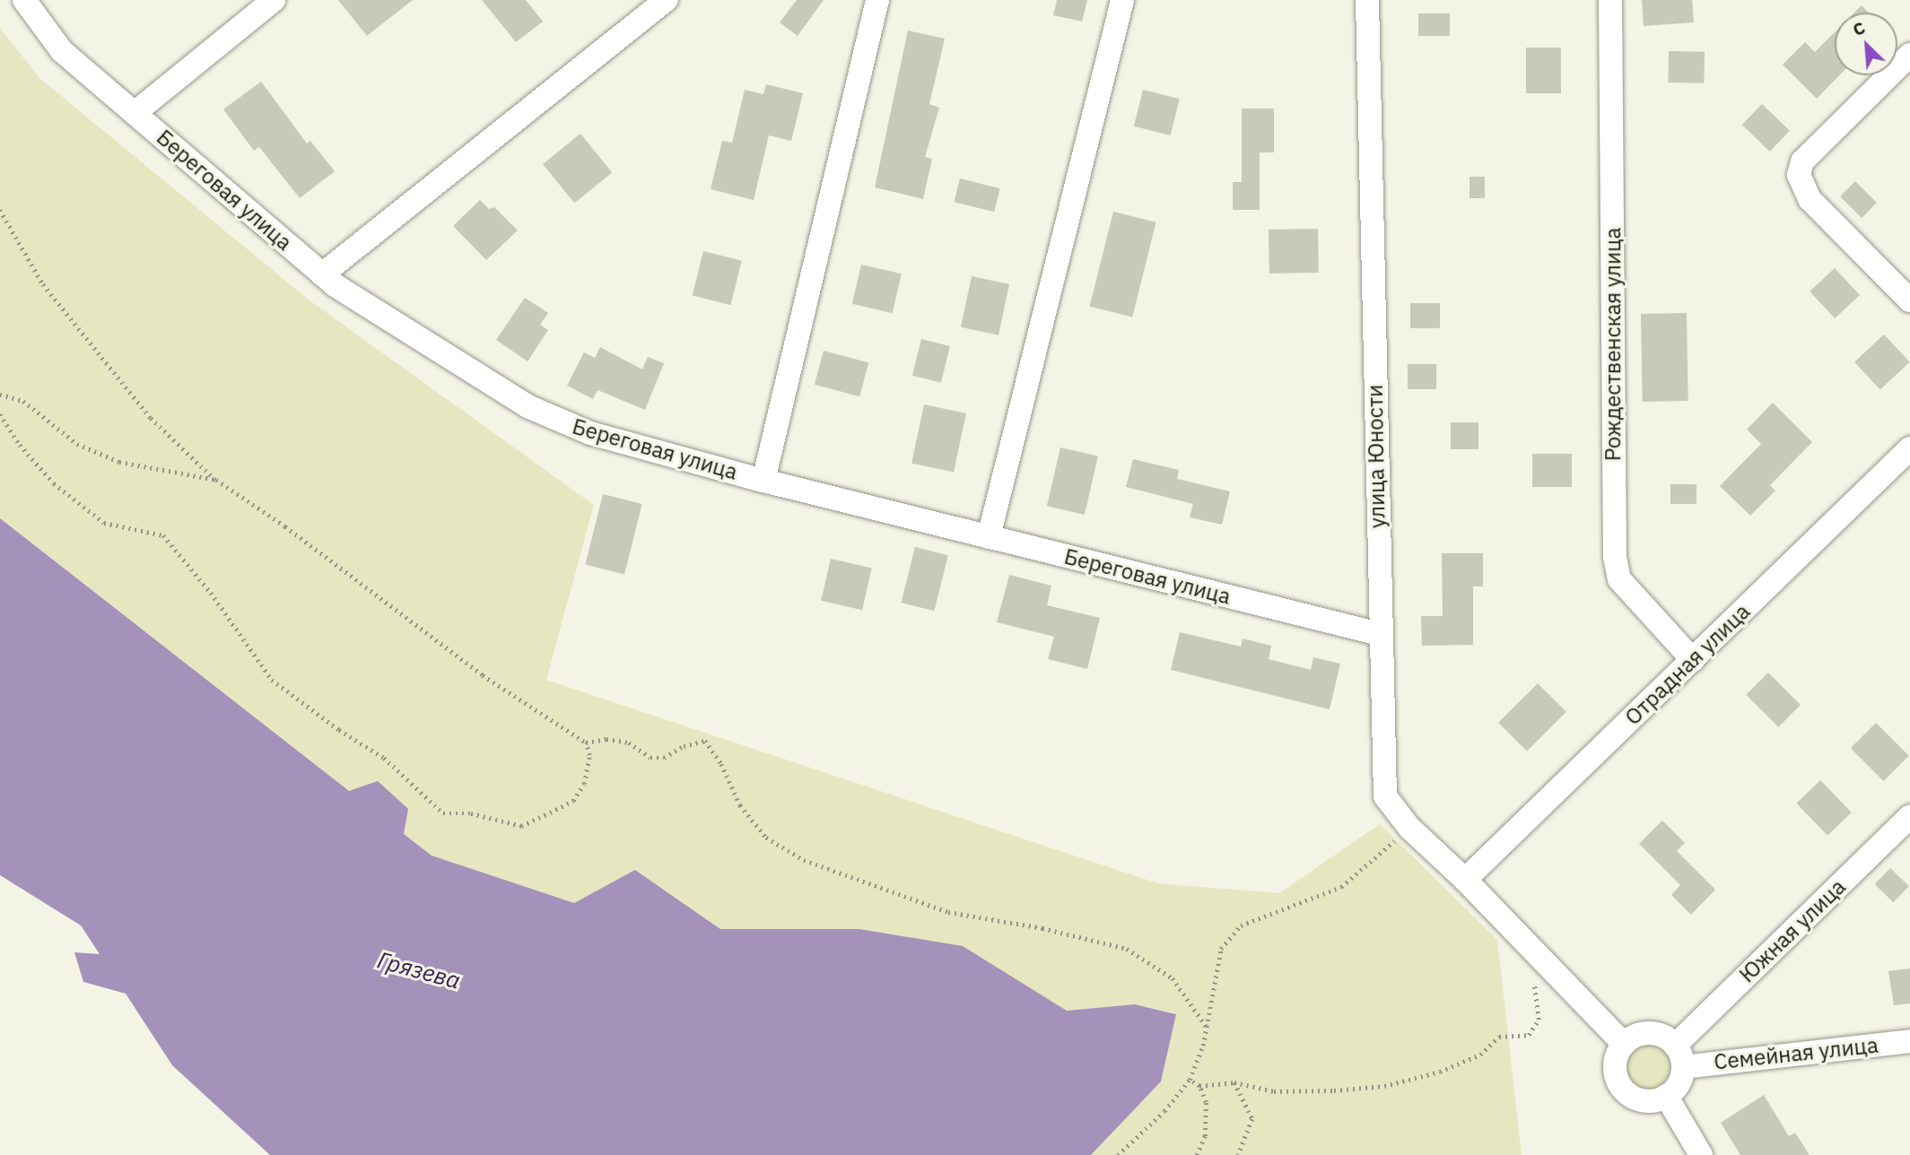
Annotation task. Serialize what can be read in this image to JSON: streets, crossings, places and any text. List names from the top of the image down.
{
  "streets": {
    "street": [
      "Береговая улица",
      "Рождественская улица",
      "улица Юности",
      "Отрадная улица",
      "Южная улица",
      "Семейная улица"
    ]
  },
  "crossings": [
    ["Береговая улица", "улица Юности"],
    ["Рождественская улица", "Отрадная улица"],
    ["улица Юности", "Отрадная улица"],
    ["улица Юности", "Южная улица"],
    ["улица Юности", "Семейная улица"],
    ["Южная улица", "Семейная улица"]
  ],
  "water": ["Грязева"],
  "north": "top left"
}
